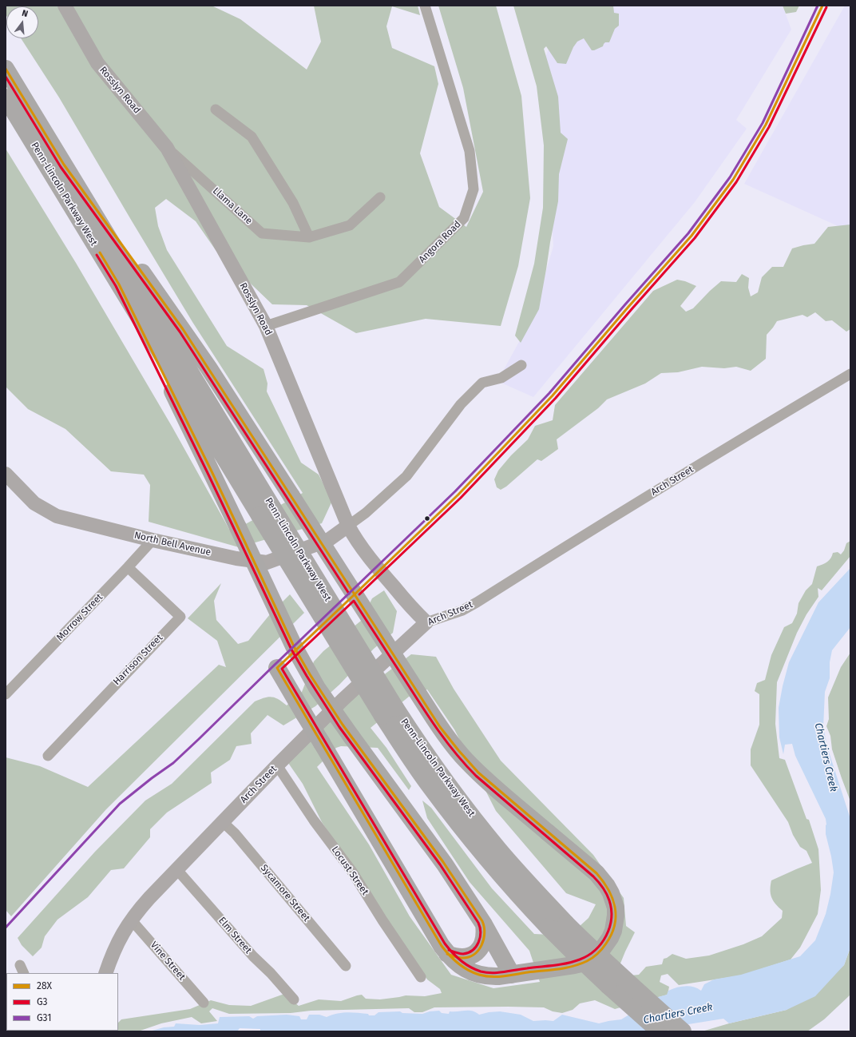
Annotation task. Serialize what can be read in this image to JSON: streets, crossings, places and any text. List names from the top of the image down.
{
  "streets": {
    "highway": ["Penn-Lincoln Parkway West"],
    "street": [
      "Rosslyn Road",
      "Llama Lane",
      "Angora Road",
      "Arch Street",
      "North Bell Avenue",
      "Morrow Street",
      "Harrison Street",
      "Locust Street",
      "Sycamore Street",
      "Elm Street",
      "Vine Street"
    ]
  },
  "crossings": [
    ["Rosslyn Road", "Llama Lane"],
    ["Rosslyn Road", "Angora Road"],
    ["Rosslyn Road", "Arch Street"],
    ["Rosslyn Road", "North Bell Avenue"],
    ["Arch Street", "Locust Street"],
    ["Arch Street", "Sycamore Street"],
    ["Arch Street", "Elm Street"],
    ["Arch Street", "Vine Street"],
    ["North Bell Avenue", "Morrow Street"],
    ["Morrow Street", "Harrison Street"]
  ],
  "water": ["Chartiers Creek"],
  "lines": ["transit line 28X", "transit line G31", "transit line G3"],
  "legend": ["28X", "G3", "G31"],
  "north": "top"
}
